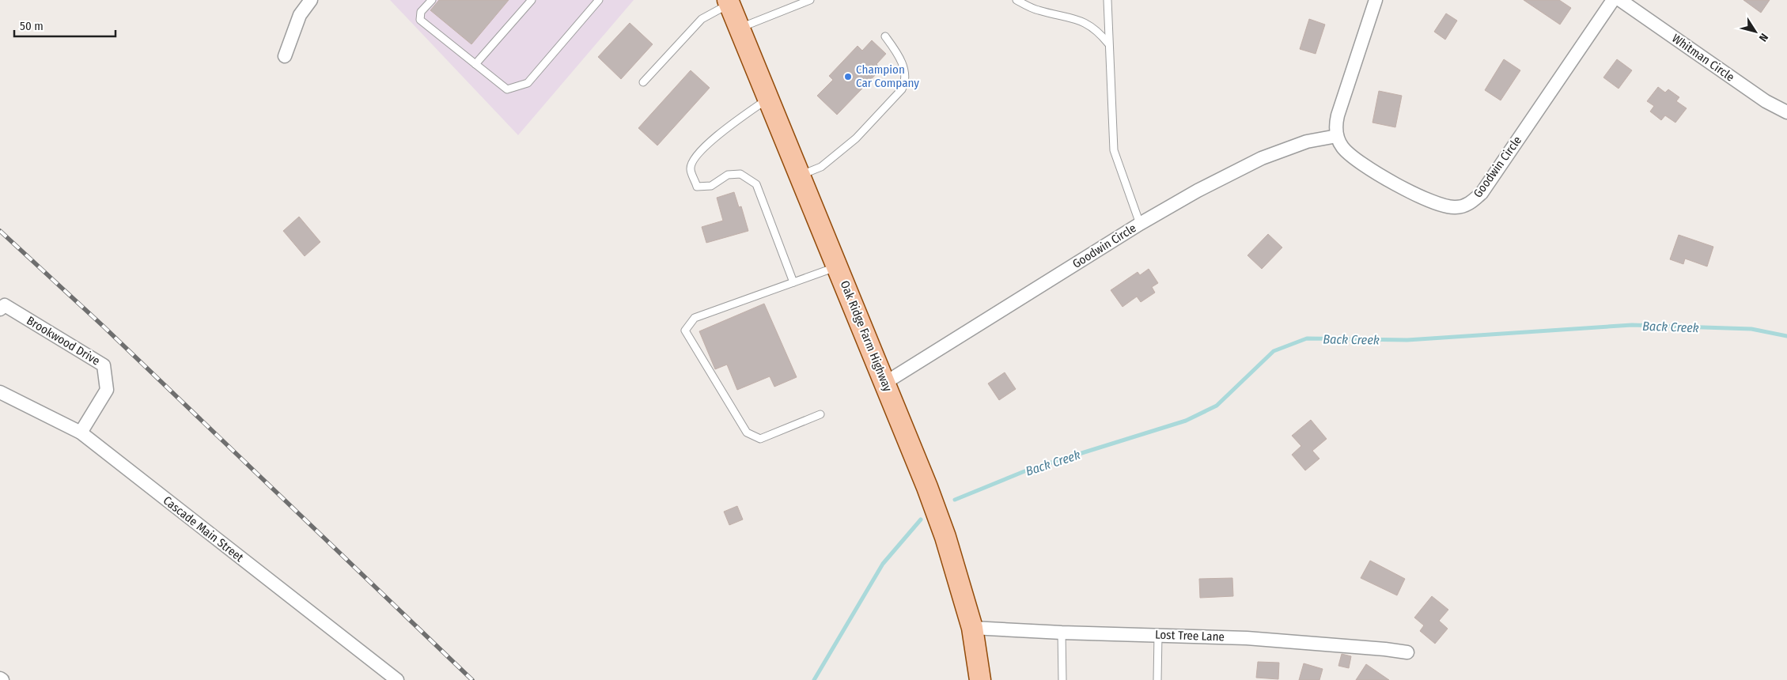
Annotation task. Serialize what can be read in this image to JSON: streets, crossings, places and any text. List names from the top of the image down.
{
  "streets": {
    "main road": ["Oak Ridge Farm Highway"],
    "street": [
      "Whitman Circle",
      "Goodwin Circle",
      "Brookwood Drive",
      "Cascade Main Street",
      "Lost Tree Lane"
    ]
  },
  "crossings": [
    ["Goodwin Circle", "Oak Ridge Farm Highway"],
    ["Oak Ridge Farm Highway", "Lost Tree Lane"],
    ["Brookwood Drive", "Cascade Main Street"]
  ],
  "water": ["Back Creek"],
  "places": ["Champion Car Company"],
  "scale_bar": "50 m",
  "north": "bottom right"
}
